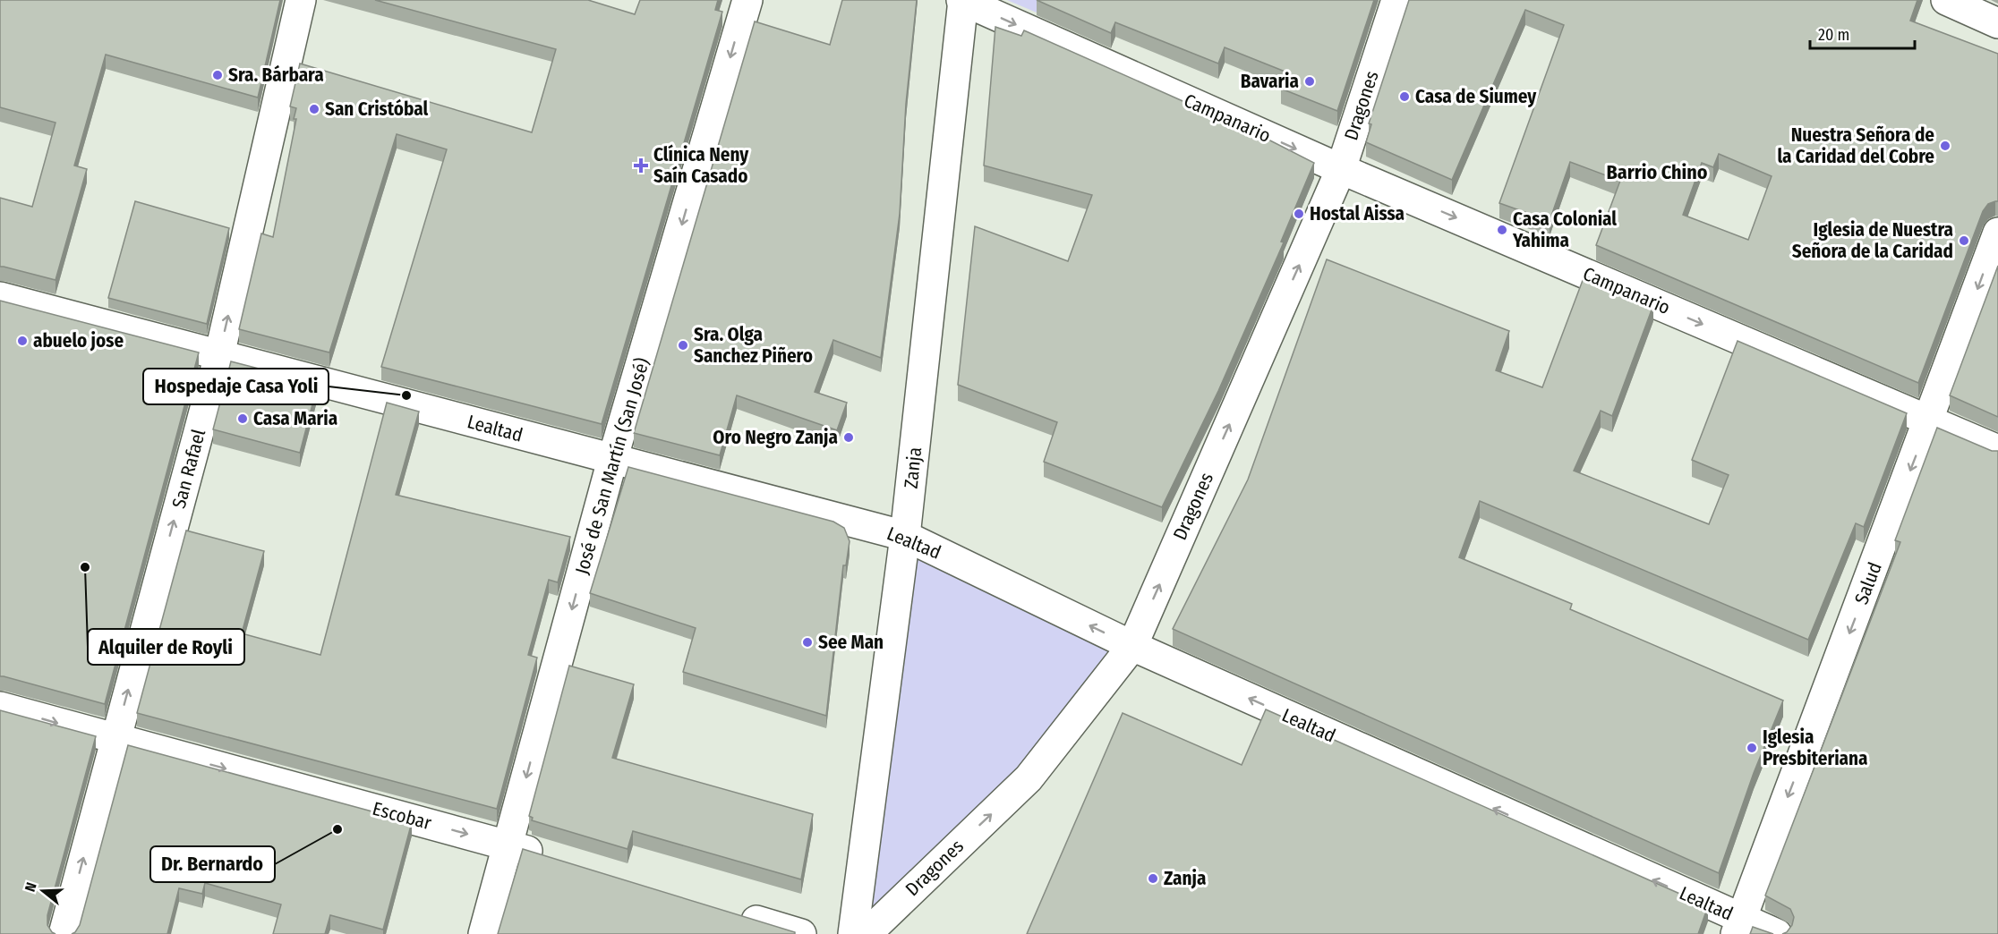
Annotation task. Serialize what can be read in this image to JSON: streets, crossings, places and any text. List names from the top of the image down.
{
  "streets": {
    "street": [
      "Dragones",
      "Campanario",
      "Lealtad",
      "José de San Martín (San José)",
      "Zanja",
      "San Rafael",
      "Salud",
      "Escobar"
    ]
  },
  "crossings": [
    ["Dragones", "Campanario"],
    ["Dragones", "Lealtad"],
    ["Campanario", "Zanja"],
    ["Campanario", "Salud"],
    ["Lealtad", "José de San Martín (San José)"],
    ["Lealtad", "Zanja"],
    ["Lealtad", "San Rafael"],
    ["Lealtad", "Salud"],
    ["José de San Martín (San José)", "Escobar"],
    ["San Rafael", "Escobar"]
  ],
  "one_way": [
    "Dragones",
    "Campanario",
    "Lealtad",
    "José de San Martín (San José)",
    "San Rafael",
    "Salud",
    "Escobar"
  ],
  "districts": ["Barrio Chino"],
  "places": {
    "other": [
      "Sra. Bárbara",
      "Bavaria",
      "Casa de Siumey",
      "San Cristóbal",
      "Nuestra Señora de la Caridad del Cobre",
      "Hostal Aissa",
      "Casa Colonial Yahima",
      "Iglesia de Nuestra Señora de la Caridad",
      "abuelo jose",
      "Sra. Olga Sanchez Piñero",
      "Hospedaje Casa Yoli",
      "Casa Maria",
      "Oro Negro Zanja",
      "Alquiler de Royli",
      "See Man",
      "Iglesia Presbiteriana",
      "Dr. Bernardo",
      "Zanja"
    ],
    "health": ["Clínica Neny Saín Casado"]
  },
  "scale_bar": "20 m",
  "north": "left"
}
